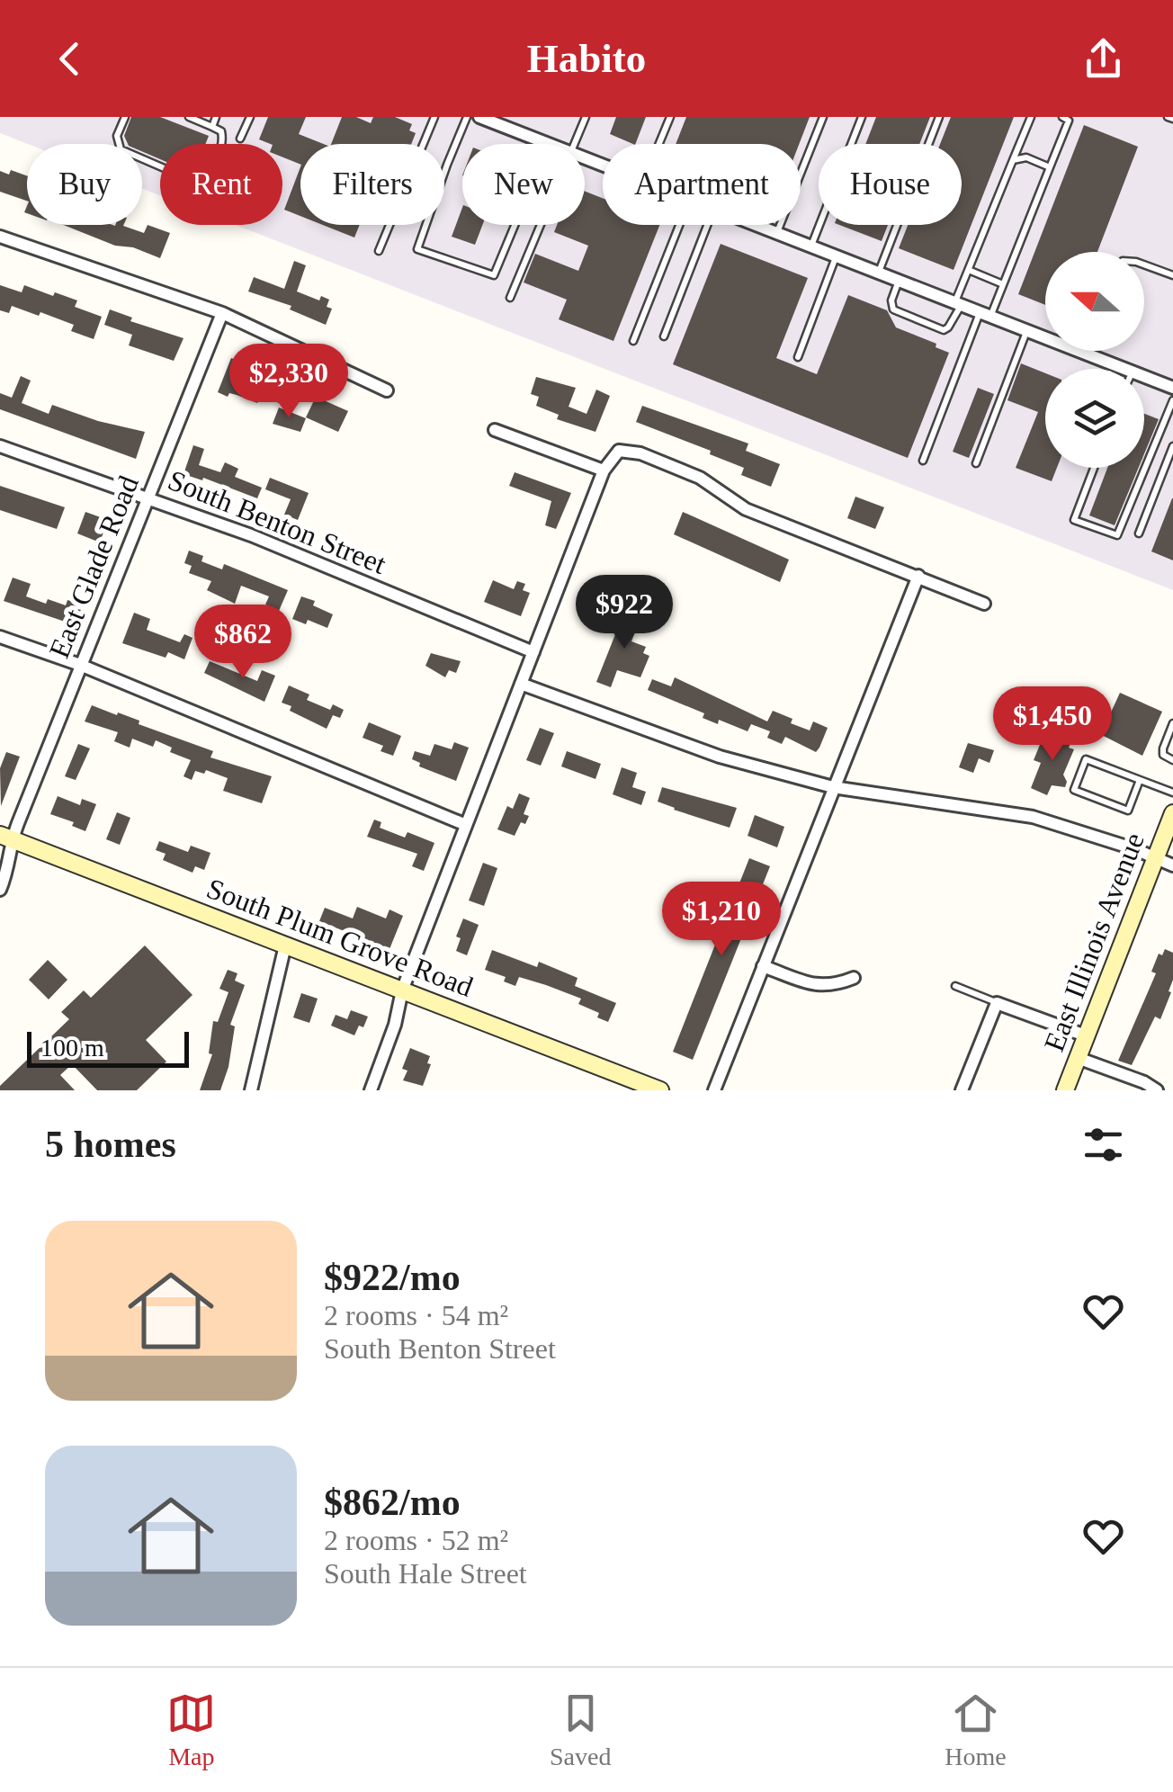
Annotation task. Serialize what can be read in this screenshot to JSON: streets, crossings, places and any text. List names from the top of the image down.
{
  "streets": {
    "main road": ["South Plum Grove Road", "East Illinois Avenue"],
    "street": ["South Benton Street", "East Glade Road"]
  },
  "crossings": [
    ["South Benton Street", "East Glade Road"],
    ["East Glade Road", "South Plum Grove Road"]
  ],
  "scale_bar": "100 m",
  "north": "left",
  "page": {
    "header": "Habito",
    "chip": [
      "Buy",
      "Rent",
      "Filters",
      "New",
      "Apartment",
      "House"
    ],
    "price": [
      "$2,330",
      "$922",
      "$862",
      "$1,450",
      "$1,210"
    ],
    "scale": "100 m",
    "heading": "5 homes",
    "list": [
      {
        "name": "$922/mo",
        "note": "2 rooms · 54 m² · South Benton Street"
      },
      {
        "name": "$862/mo",
        "note": "2 rooms · 52 m² · South Hale Street"
      }
    ],
    "tabs": ["Map", "Saved", "Home"]
  }
}
